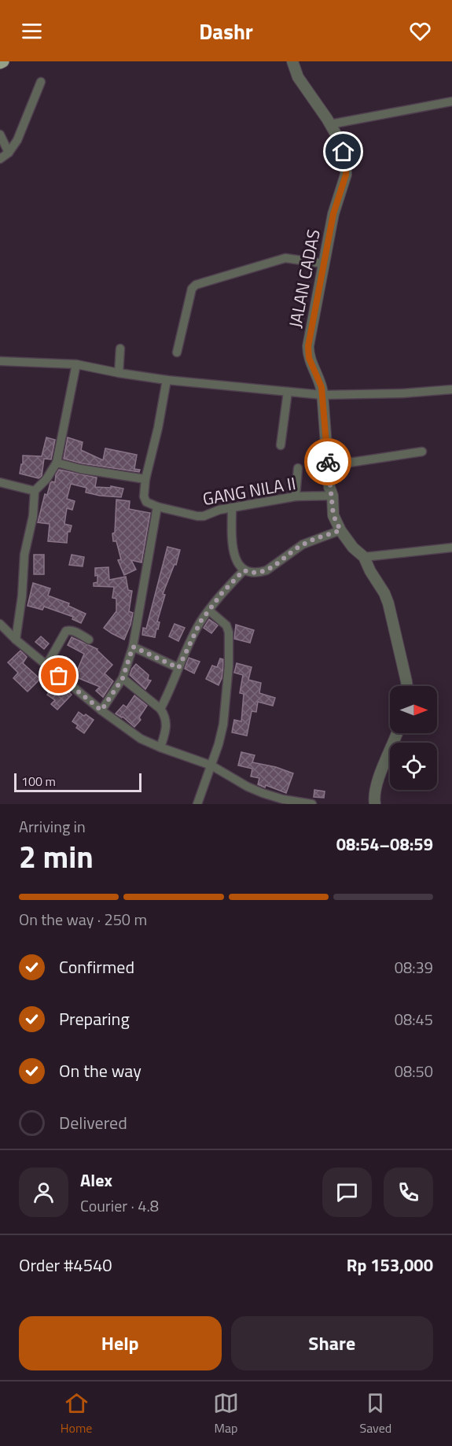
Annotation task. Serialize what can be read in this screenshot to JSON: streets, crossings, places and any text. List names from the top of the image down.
{
  "streets": {
    "street": ["JALAN CADAS", "GANG NILA II"]
  },
  "crossings": [
    ["JALAN CADAS", "GANG NILA II"]
  ],
  "scale_bar": "100 m",
  "north": "right",
  "page": {
    "header": "Dashr",
    "scale": "100 m",
    "heading": ["2 min", "Arriving in", "08:54–08:59"],
    "panel": [
      "Alex",
      "Courier · 4.8",
      "Order #4540",
      "Rp 153,000"
    ],
    "bar": "On the way · 250 m",
    "list": [
      ["Confirmed", "08:39"],
      ["Preparing", "08:45"],
      ["On the way", "08:50"],
      "Delivered"
    ],
    "buttons": ["Help", "Share"],
    "tabs": ["Home", "Map", "Saved"]
  }
}
